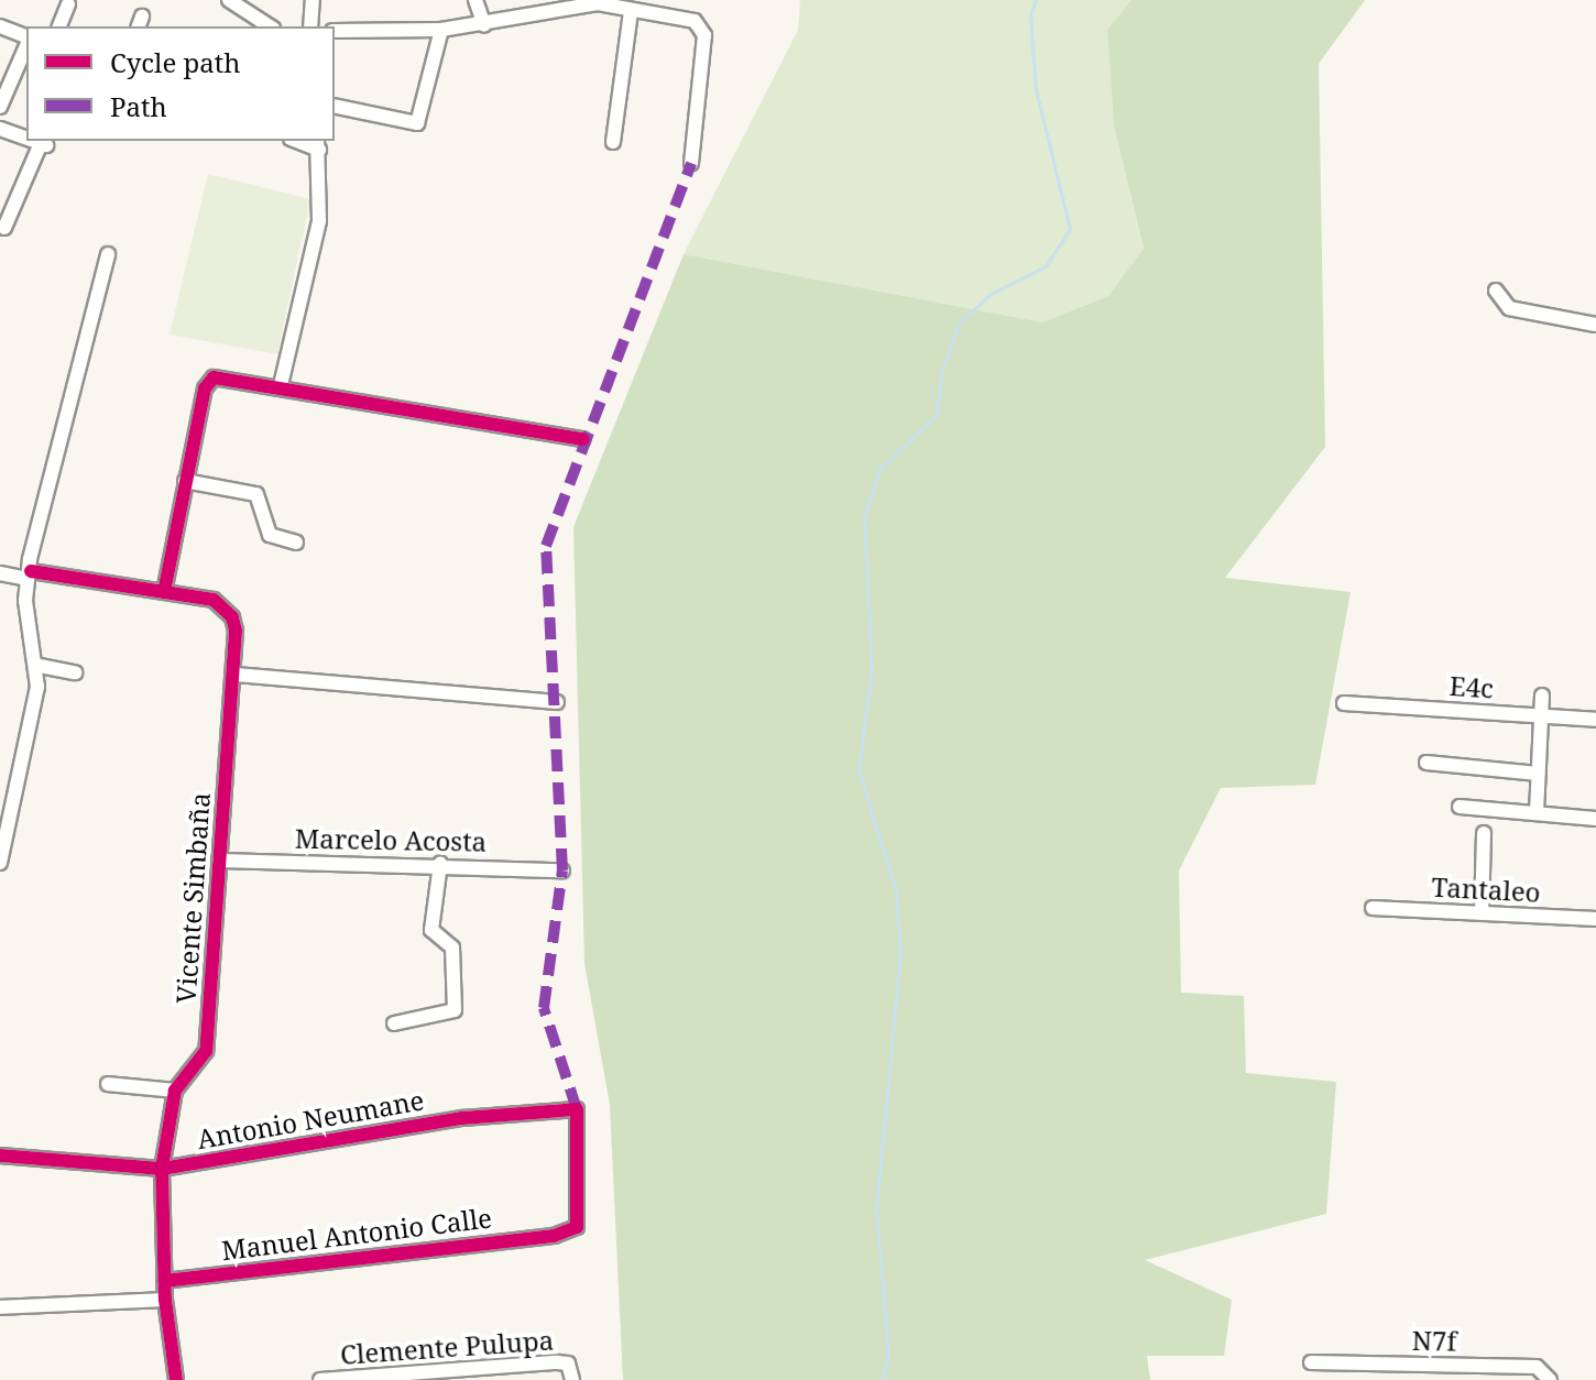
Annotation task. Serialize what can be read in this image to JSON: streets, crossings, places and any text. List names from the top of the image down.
{
  "streets": {
    "street": [
      "E4c",
      "Marcelo Acosta",
      "Tantaleo",
      "Vicente Simbaña",
      "Antonio Neumane",
      "Manuel Antonio Calle",
      "N7f",
      "Clemente Pulupa"
    ]
  },
  "crossings": [
    ["Marcelo Acosta", "Vicente Simbaña"],
    ["Vicente Simbaña", "Antonio Neumane"],
    ["Vicente Simbaña", "Manuel Antonio Calle"],
    ["Antonio Neumane", "Manuel Antonio Calle"]
  ],
  "legend": ["Cycle path", "Path"]
}
